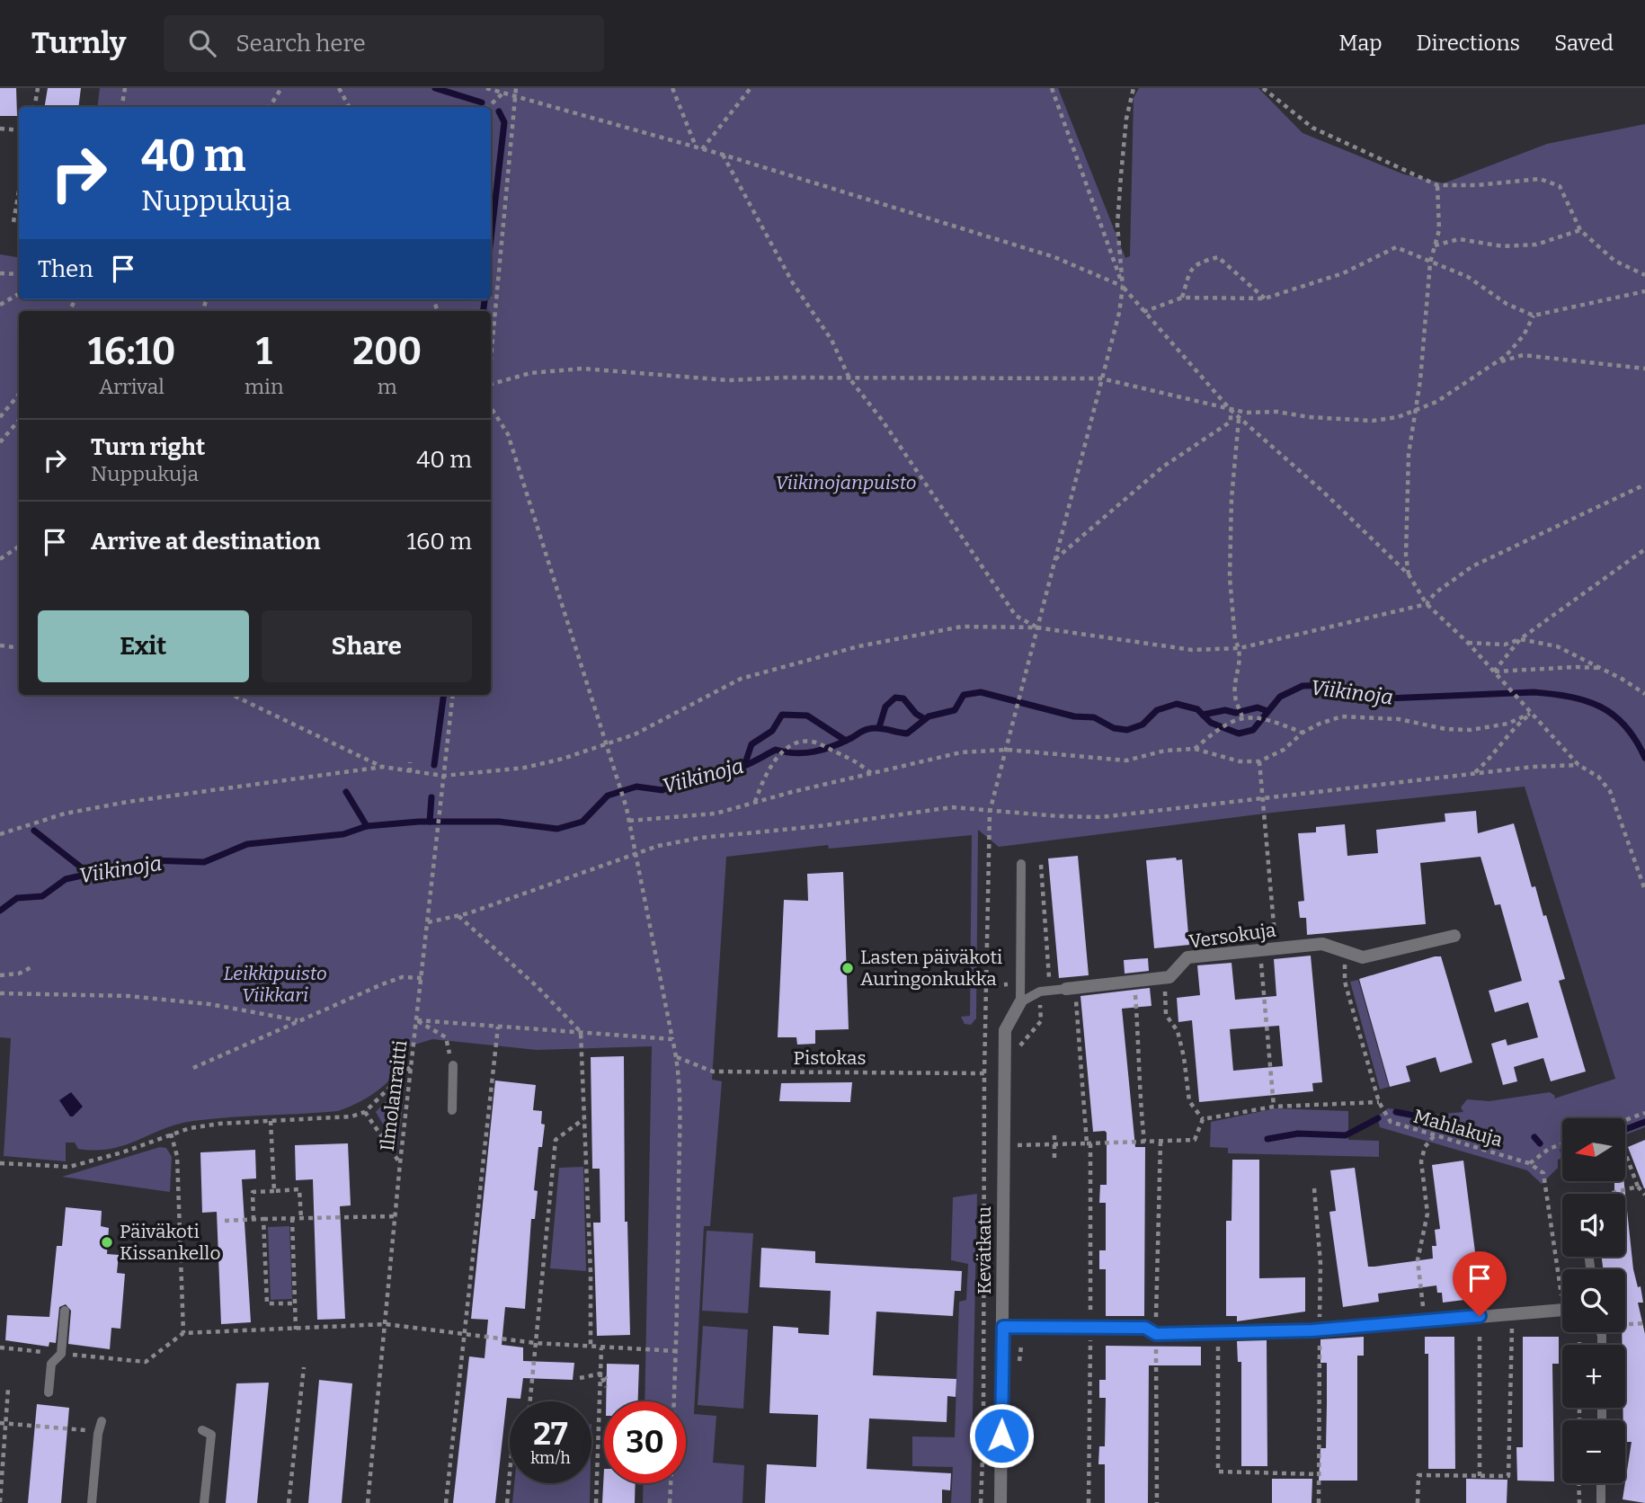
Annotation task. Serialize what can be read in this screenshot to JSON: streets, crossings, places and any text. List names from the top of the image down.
{
  "streets": {
    "street": ["Versokuja", "Kevätkatu"],
    "path": ["Pistokas", "Ilmolanraitti", "Mahlakuja"]
  },
  "crossings": [
    ["Versokuja", "Mahlakuja"]
  ],
  "water": ["Viikinoja"],
  "parks": ["Viikinojanpuisto", "Leikkipuisto Viikkari"],
  "places": ["Lasten päiväkoti Auringonkukka", "Päiväkoti Kissankello"],
  "north": "left",
  "page": {
    "header": "Turnly",
    "search": "Search here",
    "nav": ["Map", "Directions", "Saved"],
    "turn": ["40 m", "Nuppukuja"],
    "then": "Then",
    "eta": [
      "16:10",
      "Arrival",
      "1",
      "min",
      "200",
      "m"
    ],
    "list": [
      {
        "name": "Turn right",
        "note": "Nuppukuja",
        "value": "40 m"
      },
      {
        "name": "Arrive at destination",
        "value": "160 m"
      }
    ],
    "buttons": ["Exit", "Share"],
    "map_buttons": ["+", "−"],
    "speed": "27 km/h",
    "limit": "30"
  }
}
